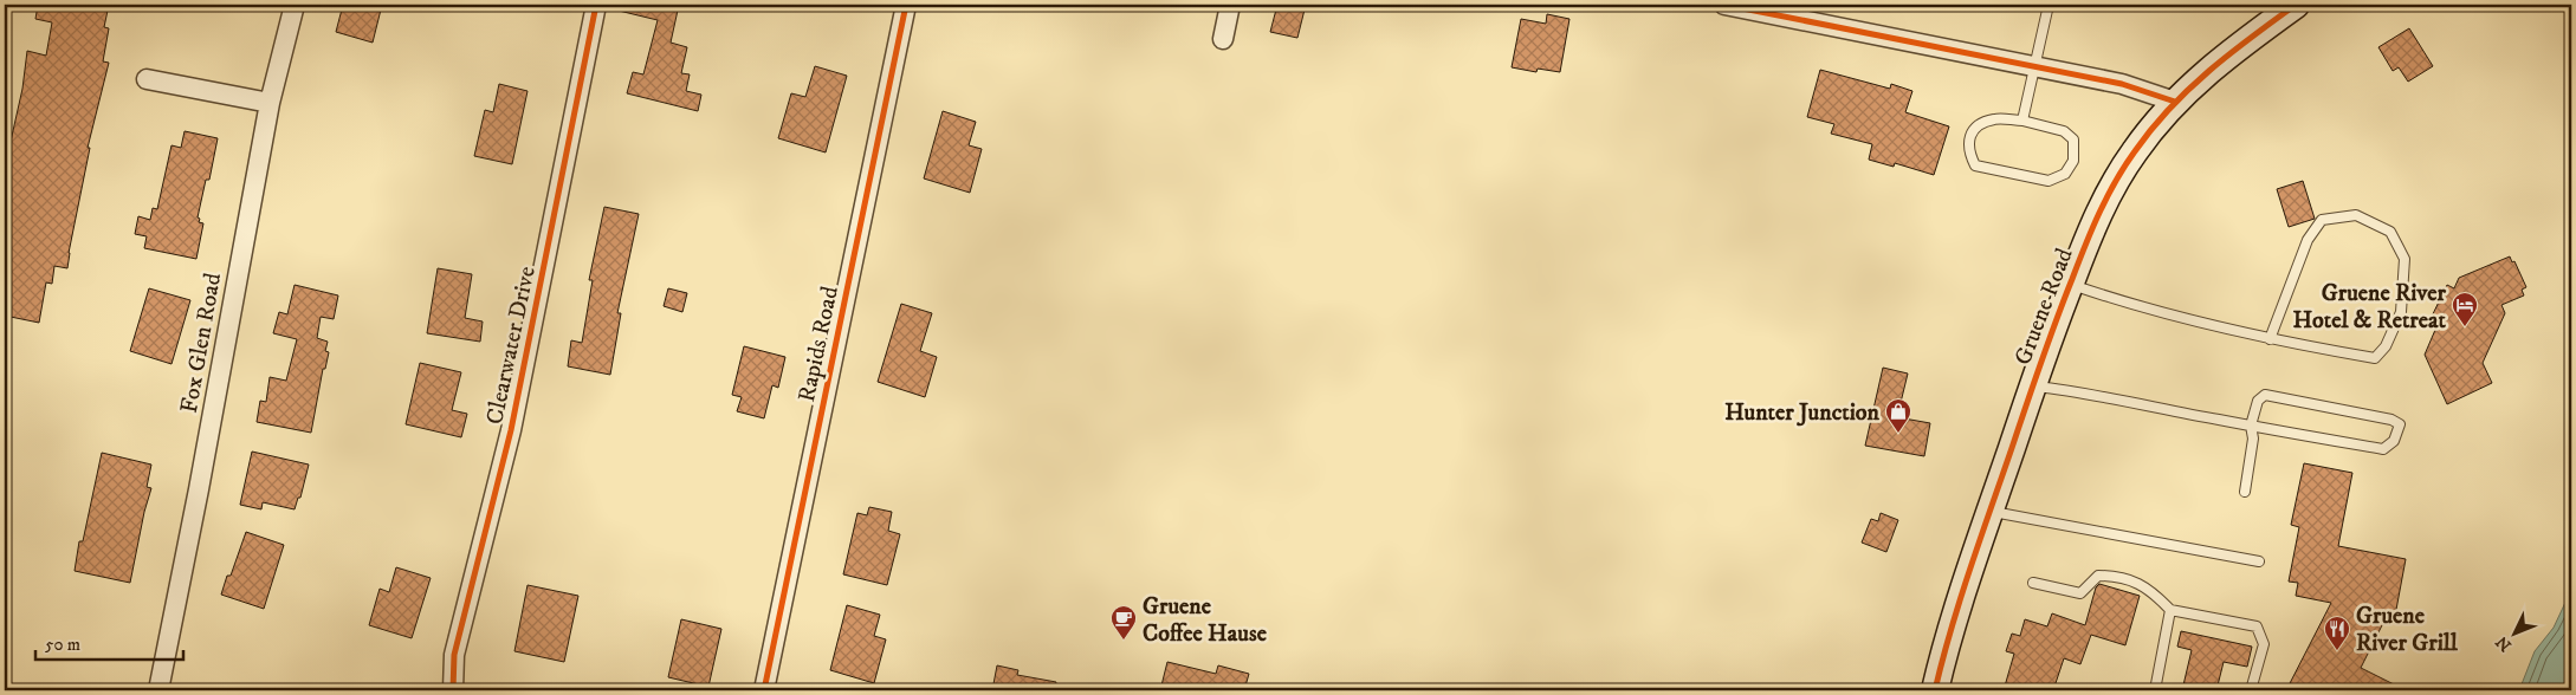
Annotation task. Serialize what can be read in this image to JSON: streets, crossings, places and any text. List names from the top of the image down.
{
  "streets": {
    "street": [
      "Gruene Road",
      "Fox Glen Road",
      "Rapids Road",
      "Clearwater Drive"
    ]
  },
  "places": {
    "hotel": ["Gruene River Hotel & Retreat"],
    "shop": ["Hunter Junction"],
    "cafe": ["Gruene Coffee Hause"],
    "restaurant": ["Gruene River Grill"]
  },
  "scale_bar": "50 m",
  "north": "bottom left"
}
